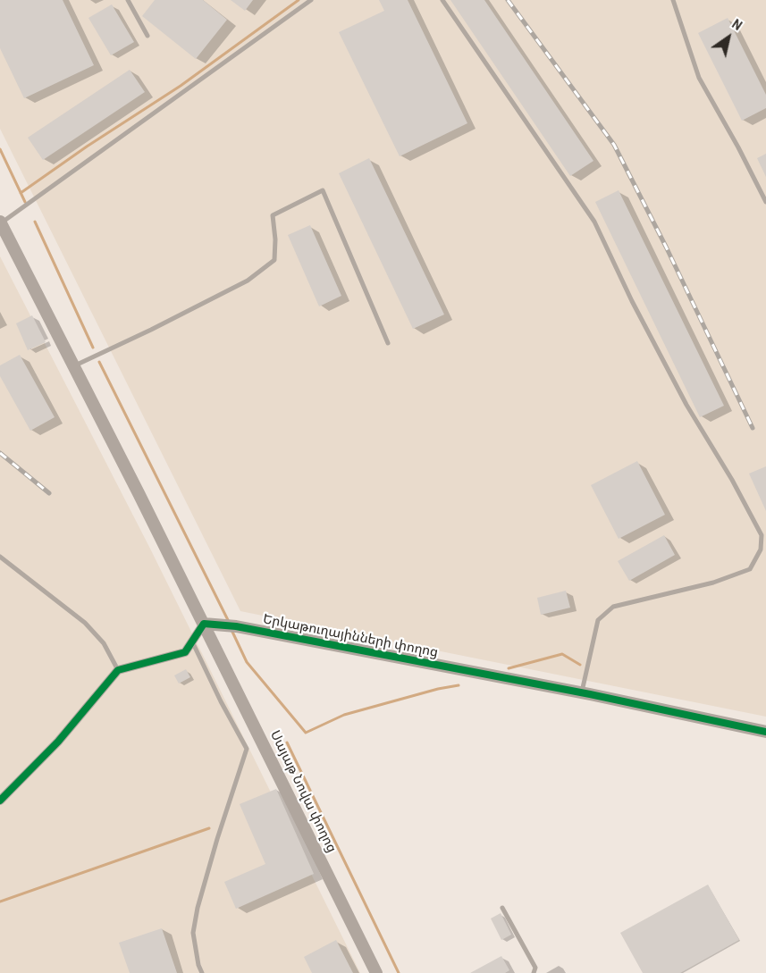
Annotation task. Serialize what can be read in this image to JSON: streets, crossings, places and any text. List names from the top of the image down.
{
  "streets": {
    "main road": ["Երկաթուղայինների փողոց", "Սայաթ Նովա փողոց"]
  },
  "crossings": [
    ["Երկաթուղայինների փողոց", "Սայաթ Նովա փողոց"]
  ],
  "north": "top right"
}
